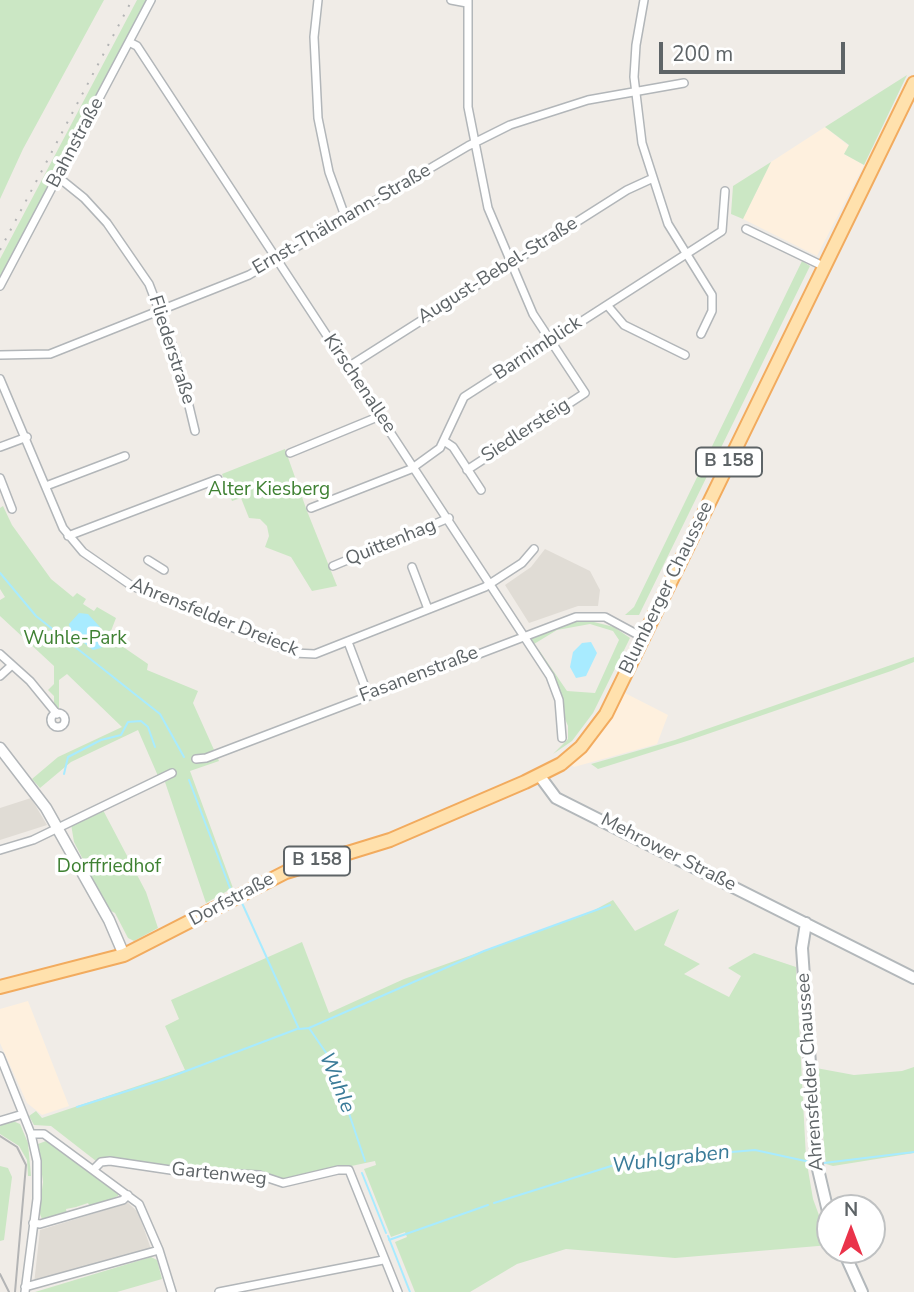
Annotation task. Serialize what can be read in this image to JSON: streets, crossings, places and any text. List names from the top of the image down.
{
  "streets": {
    "main road": [
      "B 158",
      "Blumberger Chaussee",
      "Mehrower Straße",
      "Dorfstraße",
      "Ahrensfelder Chaussee"
    ],
    "street": [
      "Bahnstraße",
      "Ernst-Thälmann-Straße",
      "August-Bebel-Straße",
      "Barnimblick",
      "Fliederstraße",
      "Kirschenallee",
      "Siedlersteig",
      "Quittenhag",
      "Ahrensfelder Dreieck",
      "Fasanenstraße",
      "Gartenweg"
    ]
  },
  "crossings": [
    ["Bahnstraße", "Fliederstraße"],
    ["Bahnstraße", "Kirschenallee"],
    ["Ernst-Thälmann-Straße", "Fliederstraße"],
    ["Ernst-Thälmann-Straße", "Kirschenallee"],
    ["August-Bebel-Straße", "Kirschenallee"],
    ["Barnimblick", "Kirschenallee"],
    ["Barnimblick", "Siedlersteig"],
    ["Kirschenallee", "Quittenhag"],
    ["Kirschenallee", "Ahrensfelder Dreieck"],
    ["Kirschenallee", "Fasanenstraße"],
    ["Blumberger Chaussee", "Fasanenstraße"],
    ["Blumberger Chaussee", "Mehrower Straße"],
    ["Blumberger Chaussee", "Dorfstraße"],
    ["Mehrower Straße", "Dorfstraße"],
    ["Mehrower Straße", "Ahrensfelder Chaussee"]
  ],
  "water": ["Wuhle", "Wuhlgraben"],
  "parks": ["Alter Kiesberg", "Wuhle-Park", "Dorffriedhof"],
  "scale_bar": "200 m",
  "north": "top"
}
